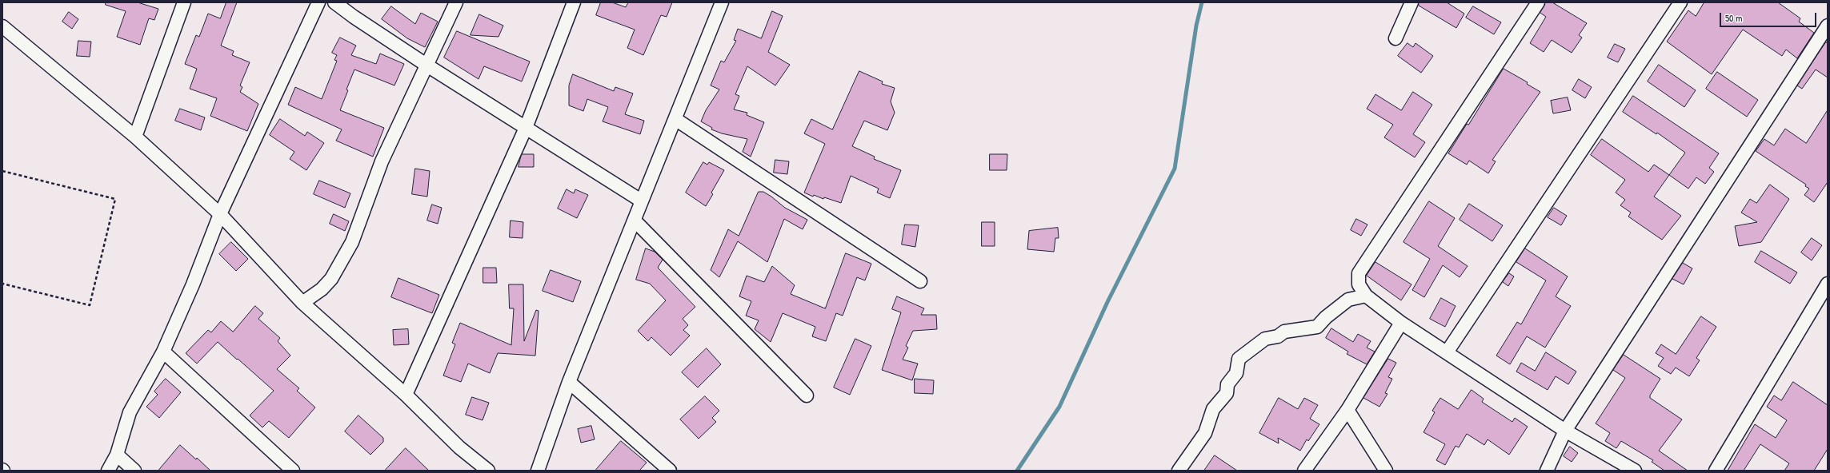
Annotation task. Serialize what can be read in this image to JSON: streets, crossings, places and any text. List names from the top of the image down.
{
  "scale_bar": "50 m"
}
